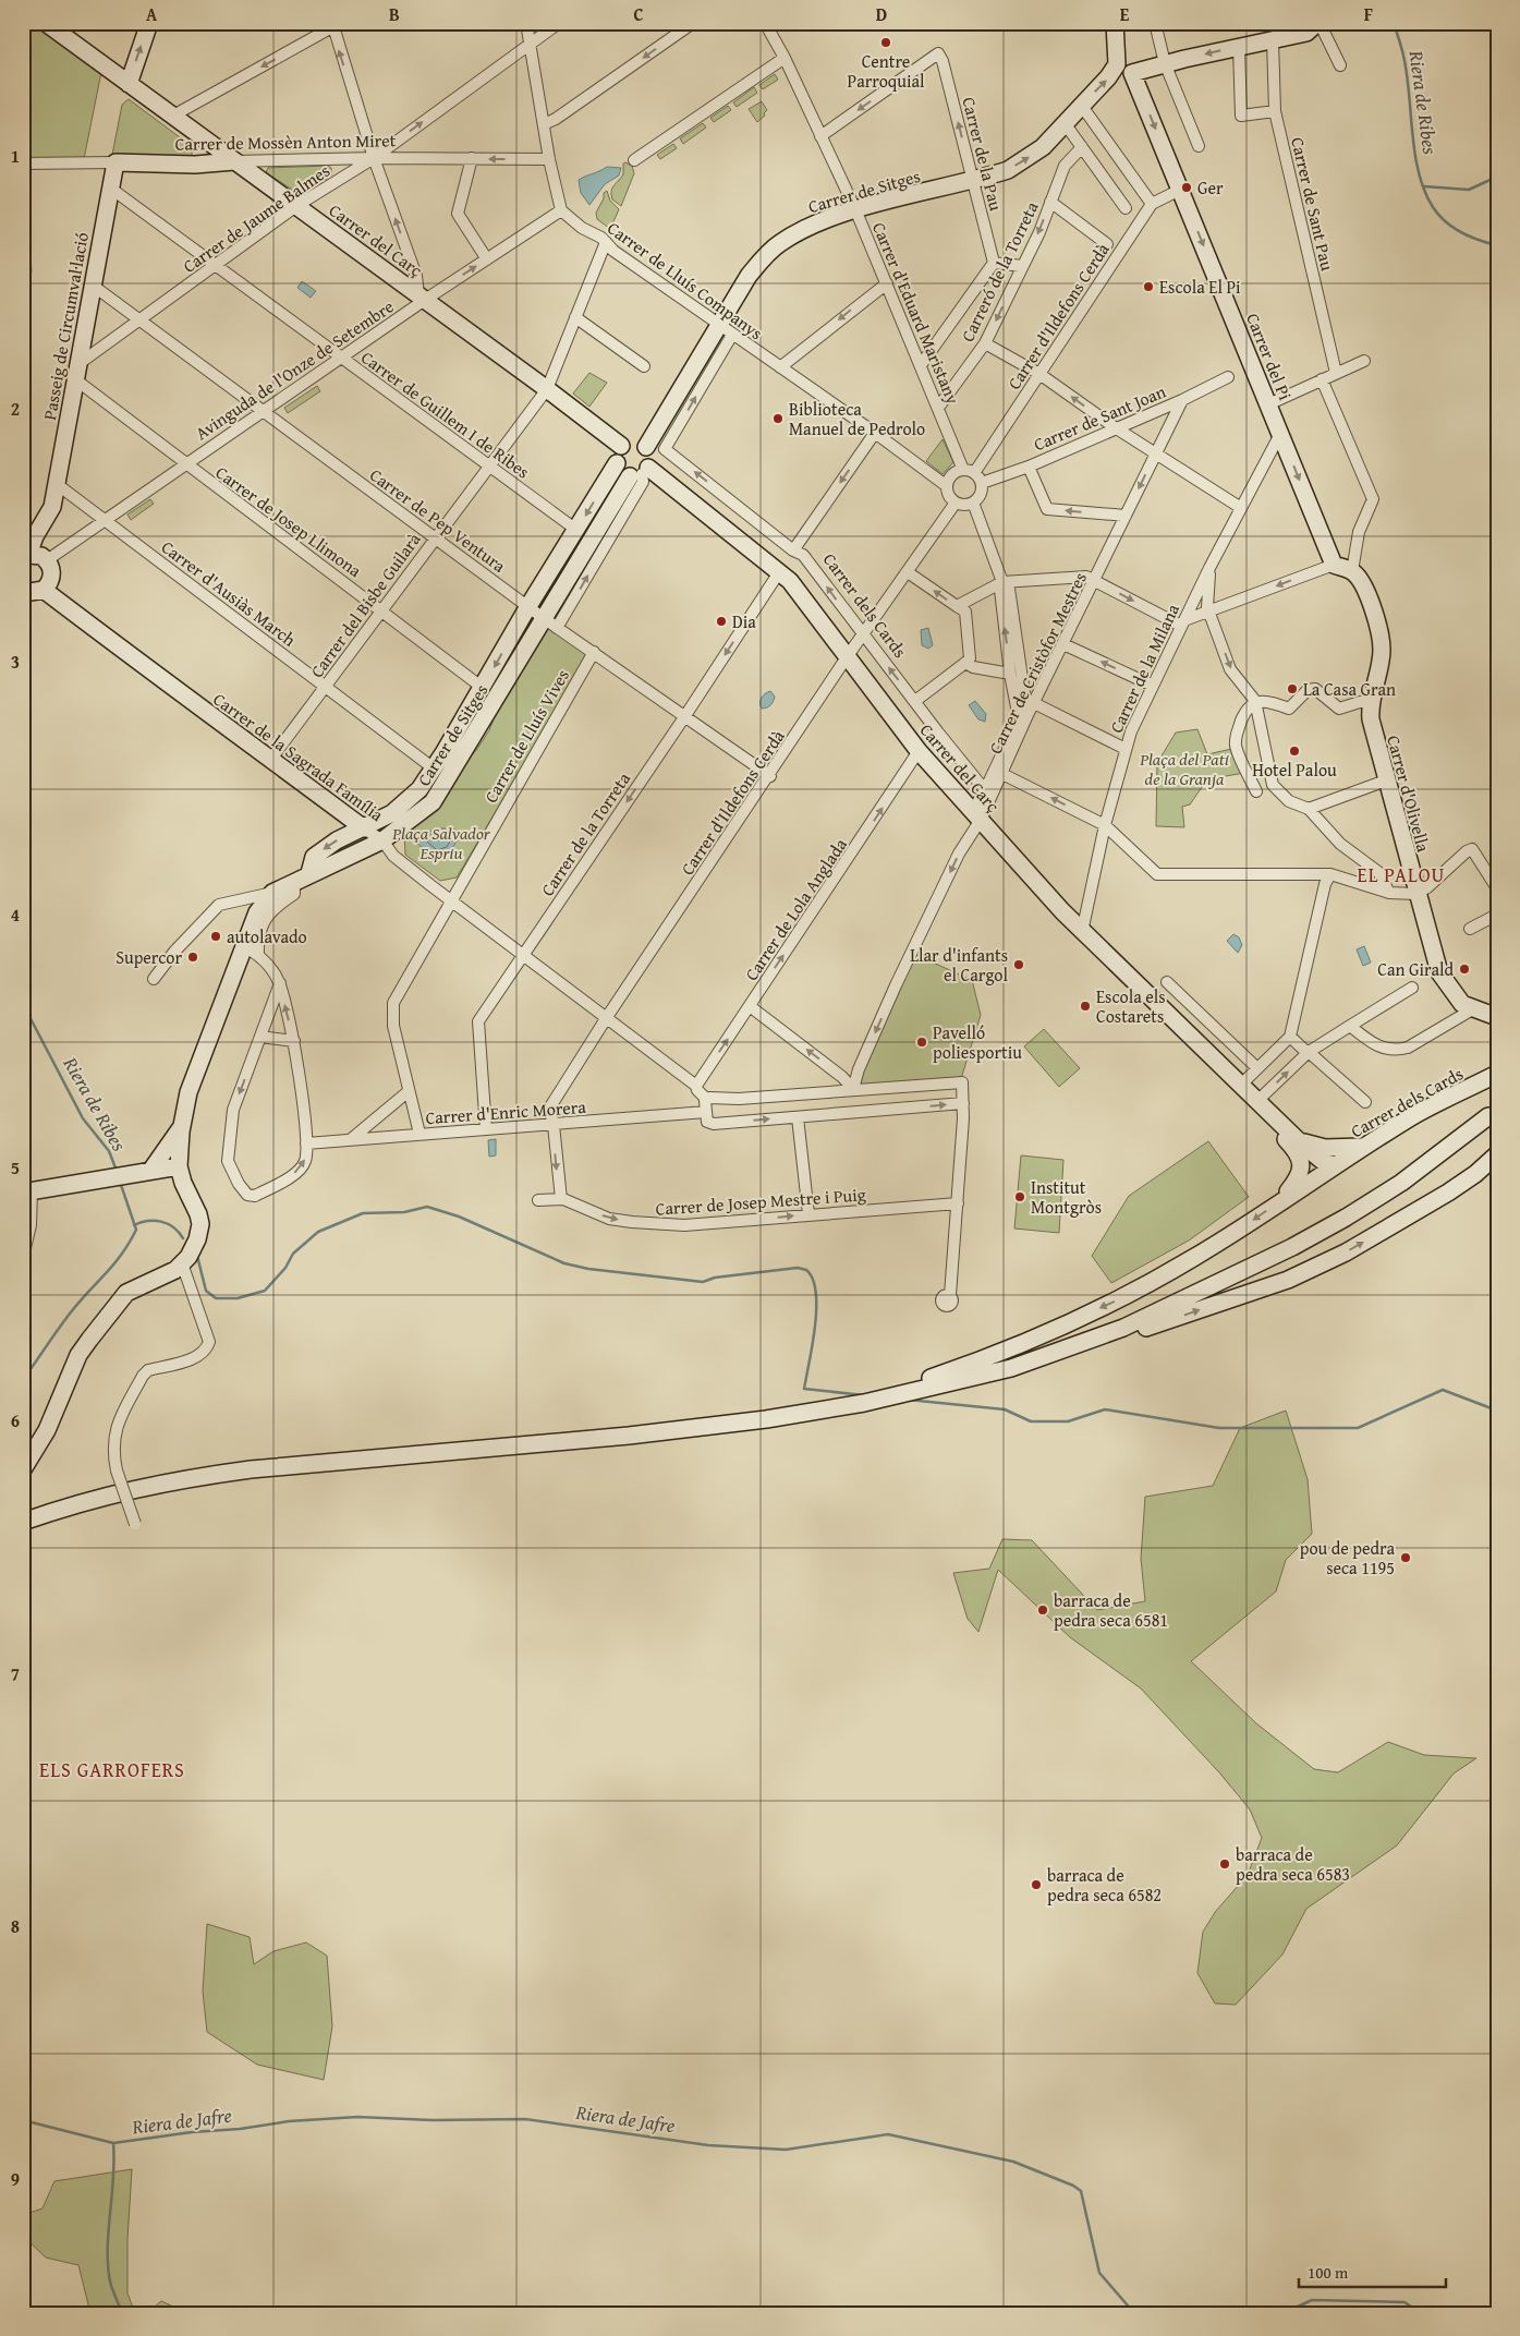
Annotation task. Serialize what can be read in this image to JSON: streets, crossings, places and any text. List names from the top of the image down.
{
  "streets": {
    "street": [
      "Carrer de Mossèn Anton Miret",
      "Carrer de la Pau",
      "Carrer de Sitges",
      "Carrer de Sant Pau",
      "Carrer de Jaume Balmes",
      "Carrer del Carç",
      "Carreró de la Torreta",
      "Carrer de Lluís Companys",
      "Carrer d'Eduard Maristany",
      "Carrer d'Ildefons Cerdà",
      "Passeig de Circumval·lació",
      "Carrer del Pi",
      "Avinguda de l'Onze de Setembre",
      "Carrer de Guillem I de Ribes",
      "Carrer de Sant Joan",
      "Carrer de Pep Ventura",
      "Carrer de Josep Llimona",
      "Carrer d'Ausiàs March",
      "Carrer del Bisbe Guilarà",
      "Carrer dels Cards",
      "Carrer de Cristòfor Mestres",
      "Carrer de la Milana",
      "Carrer de Lluís Vives",
      "Carrer de la Sagrada Família",
      "Carrer d'Olivella",
      "Carrer de la Torreta",
      "Carrer de Lola Anglada",
      "Carrer d'Enric Morera",
      "Carrer de Josep Mestre i Puig"
    ]
  },
  "crossings": [
    ["Carrer de Mossèn Anton Miret", "Carrer de Jaume Balmes"],
    ["Carrer de Mossèn Anton Miret", "Carrer del Carç"],
    ["Carrer de Mossèn Anton Miret", "Passeig de Circumval·lació"],
    ["Carrer de la Pau", "Carrer de Sitges"],
    ["Carrer de la Pau", "Carrer d'Eduard Maristany"],
    ["Carrer de Sitges", "Carrer del Carç"],
    ["Carrer de Sitges", "Carrer de Lluís Companys"],
    ["Carrer de Sitges", "Carrer d'Eduard Maristany"],
    ["Carrer de Sitges", "Carrer de Pep Ventura"],
    ["Carrer de Sitges", "Carrer dels Cards"],
    ["Carrer de Sitges", "Carrer de la Sagrada Família"],
    ["Carrer de Jaume Balmes", "Carrer del Carç"],
    ["Carrer de Jaume Balmes", "Passeig de Circumval·lació"],
    ["Carrer de Jaume Balmes", "Carrer de Guillem I de Ribes"],
    ["Carrer de Jaume Balmes", "Carrer de Pep Ventura"],
    ["Carrer de Jaume Balmes", "Carrer de Josep Llimona"],
    ["Carrer del Carç", "Carrer d'Ildefons Cerdà"],
    ["Carrer del Carç", "Avinguda de l'Onze de Setembre"],
    ["Carrer del Carç", "Carrer del Bisbe Guilarà"],
    ["Carrer del Carç", "Carrer dels Cards"],
    ["Carrer del Carç", "Carrer de Cristòfor Mestres"],
    ["Carrer del Carç", "Carrer de la Milana"],
    ["Carrer del Carç", "Carrer de la Torreta"],
    ["Carrer del Carç", "Carrer de Lola Anglada"],
    ["Carreró de la Torreta", "Carrer d'Eduard Maristany"],
    ["Carrer de Lluís Companys", "Carrer d'Eduard Maristany"],
    ["Carrer de Lluís Companys", "Carrer d'Ildefons Cerdà"],
    ["Carrer de Lluís Companys", "Avinguda de l'Onze de Setembre"],
    ["Carrer de Lluís Companys", "Carrer de Sant Joan"],
    ["Carrer de Lluís Companys", "Carrer del Bisbe Guilarà"],
    ["Carrer d'Eduard Maristany", "Carrer d'Ildefons Cerdà"],
    ["Carrer d'Eduard Maristany", "Carrer de Sant Joan"],
    ["Carrer d'Ildefons Cerdà", "Carrer del Pi"],
    ["Carrer d'Ildefons Cerdà", "Carrer de Sant Joan"],
    ["Carrer d'Ildefons Cerdà", "Carrer de Pep Ventura"],
    ["Carrer d'Ildefons Cerdà", "Carrer dels Cards"],
    ["Carrer d'Ildefons Cerdà", "Carrer de la Sagrada Família"],
    ["Carrer d'Ildefons Cerdà", "Carrer d'Enric Morera"],
    ["Carrer d'Ildefons Cerdà", "Carrer de Josep Mestre i Puig"],
    ["Passeig de Circumval·lació", "Carrer de Guillem I de Ribes"],
    ["Passeig de Circumval·lació", "Carrer de Pep Ventura"],
    ["Passeig de Circumval·lació", "Carrer de Josep Llimona"],
    ["Passeig de Circumval·lació", "Carrer d'Ausiàs March"],
    ["Carrer del Pi", "Carrer de la Milana"],
    ["Avinguda de l'Onze de Setembre", "Carrer de Guillem I de Ribes"],
    ["Avinguda de l'Onze de Setembre", "Carrer de Pep Ventura"],
    ["Avinguda de l'Onze de Setembre", "Carrer de Josep Llimona"],
    ["Avinguda de l'Onze de Setembre", "Carrer d'Ausiàs March"],
    ["Carrer de Guillem I de Ribes", "Carrer del Bisbe Guilarà"],
    ["Carrer de Sant Joan", "Carrer de Cristòfor Mestres"],
    ["Carrer de Pep Ventura", "Carrer del Bisbe Guilarà"],
    ["Carrer de Pep Ventura", "Carrer de Lluís Vives"],
    ["Carrer de Pep Ventura", "Carrer de la Torreta"],
    ["Carrer de Josep Llimona", "Carrer del Bisbe Guilarà"],
    ["Carrer d'Ausiàs March", "Carrer del Bisbe Guilarà"],
    ["Carrer del Bisbe Guilarà", "Carrer de la Sagrada Família"],
    ["Carrer de Lluís Vives", "Carrer de la Sagrada Família"],
    ["Carrer de Lluís Vives", "Carrer d'Enric Morera"],
    ["Carrer de la Sagrada Família", "Carrer de la Torreta"],
    ["Carrer de la Sagrada Família", "Carrer de Lola Anglada"],
    ["Carrer de la Torreta", "Carrer d'Enric Morera"]
  ],
  "one_way": [
    "Carrer dels Cards",
    "Carrer de Cristòfor Mestres",
    "Carrer de la Torreta",
    "Carrer de Lola Anglada",
    "Carrer de Josep Mestre i Puig"
  ],
  "districts": ["EL PALOU", "ELS GARROFERS"],
  "water": ["Riera de Ribes", "Riera de Jafre"],
  "parks": ["Plaça del Pati de la Granja", "Plaça Salvador Espriu"],
  "places": [
    "Centre Parroquial",
    "Ger",
    "Escola El Pi",
    "Biblioteca Manuel de Pedrolo",
    "Dia",
    "La Casa Gran",
    "Hotel Palou",
    "autolavado",
    "Supercor",
    "Llar d'infants el Cargol",
    "Can Girald",
    "Escola els Costarets",
    "Pavelló poliesportiu",
    "Institut Montgròs",
    "pou de pedra seca 1195",
    "barraca de pedra seca 6581",
    "barraca de pedra seca 6583",
    "barraca de pedra seca 6582"
  ],
  "scale_bar": "100 m",
  "grid": {
    "columns": [
      "A",
      "B",
      "C",
      "D",
      "E",
      "F"
    ],
    "rows": [
      "1",
      "2",
      "3",
      "4",
      "5",
      "6",
      "7",
      "8",
      "9"
    ]
  }
}
